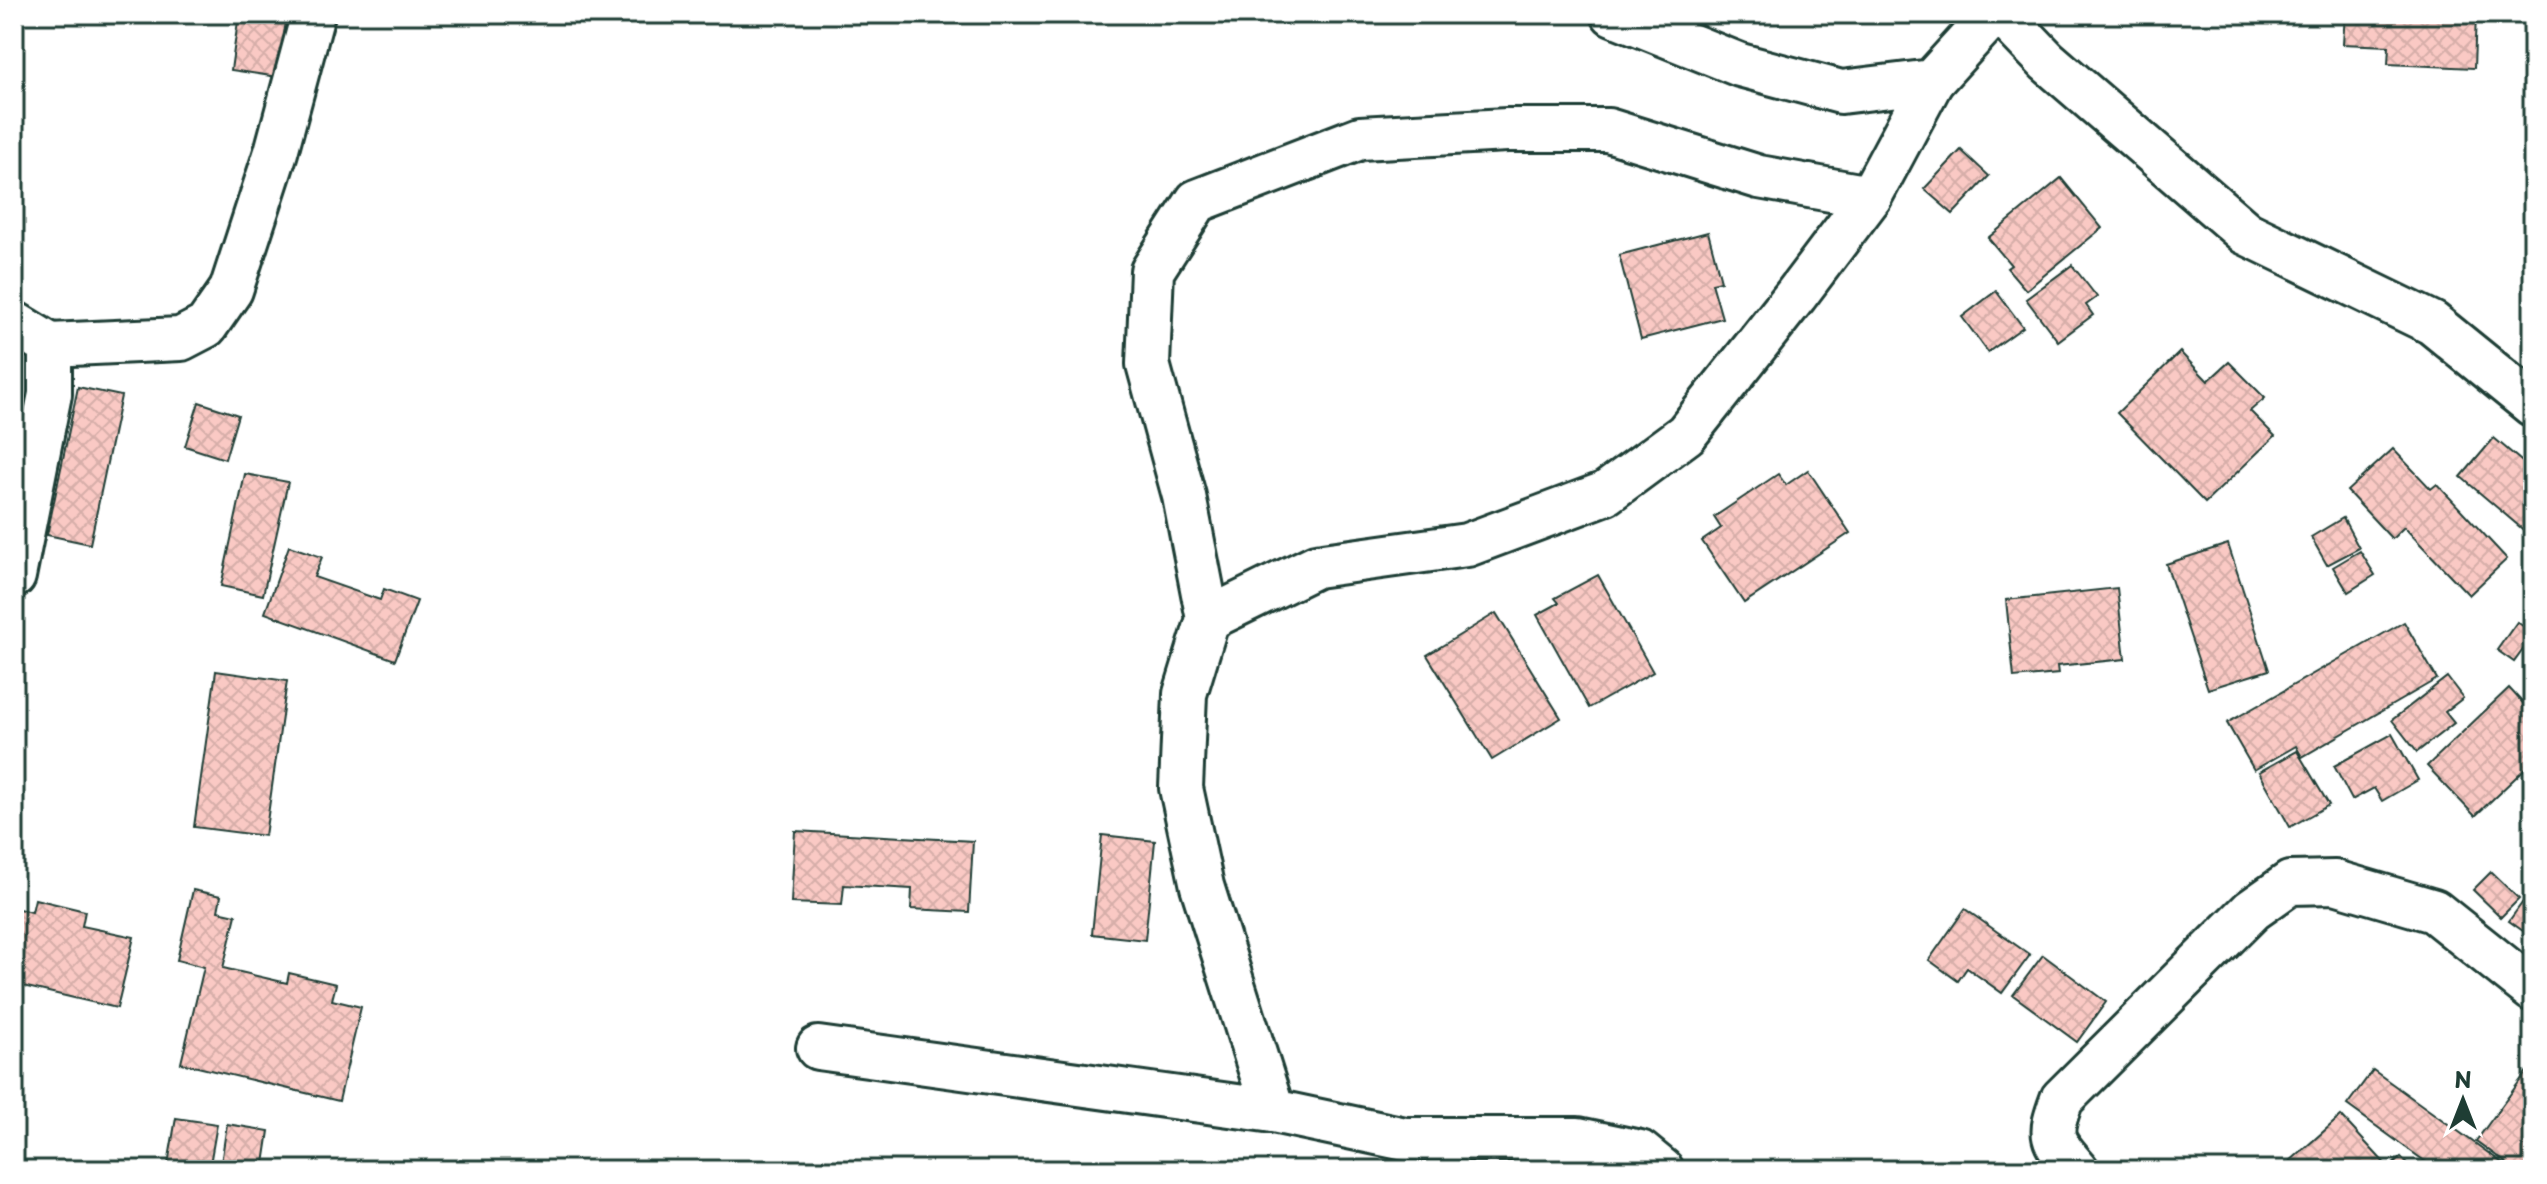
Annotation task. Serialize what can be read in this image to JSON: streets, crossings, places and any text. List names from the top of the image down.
{
  "north": "top"
}
